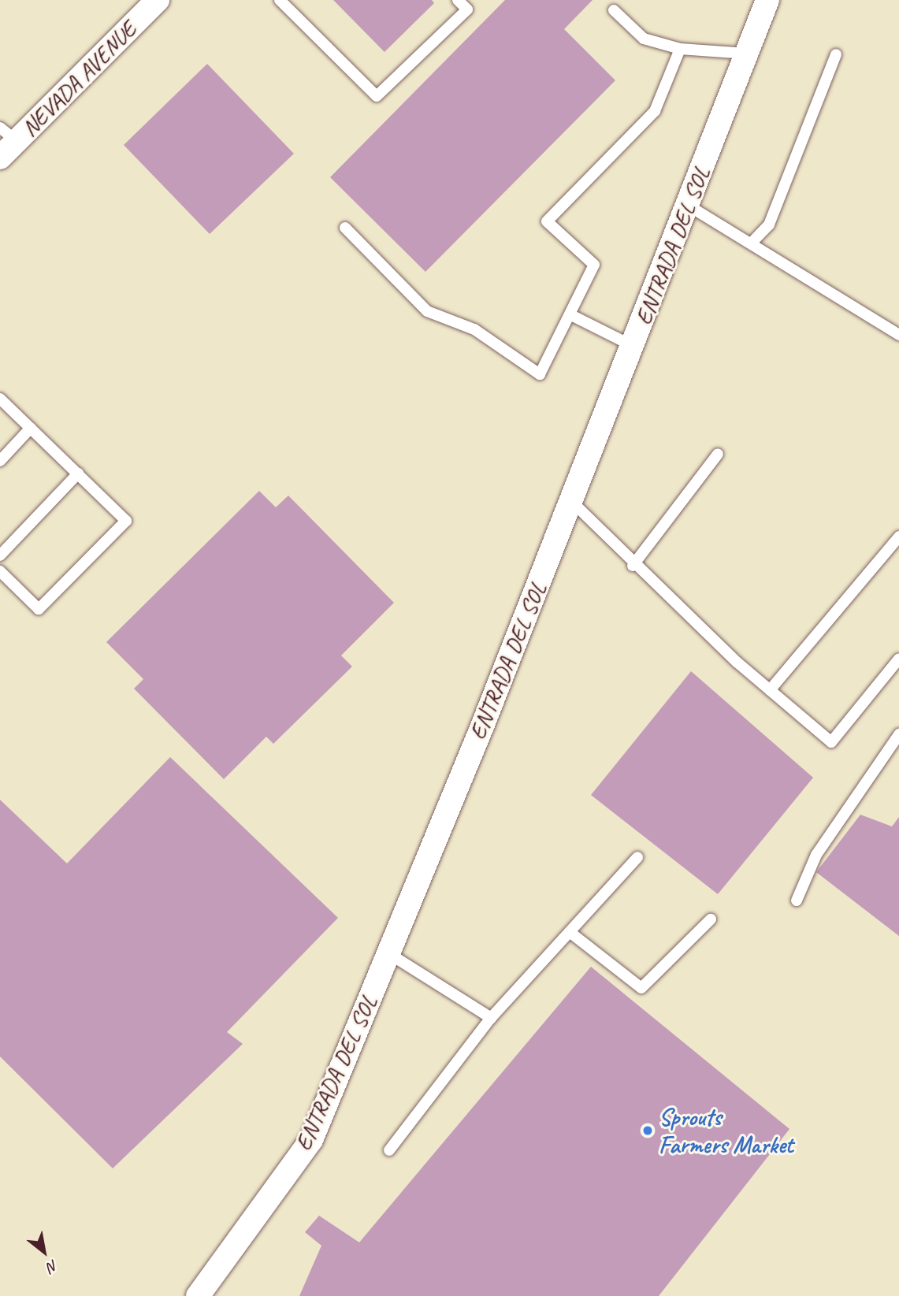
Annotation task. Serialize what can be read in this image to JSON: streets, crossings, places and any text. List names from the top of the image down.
{
  "streets": {
    "street": ["NEVADA AVENUE", "ENTRADA DEL SOL"]
  },
  "places": ["Sprouts Farmers Market"],
  "north": "bottom right"
}
